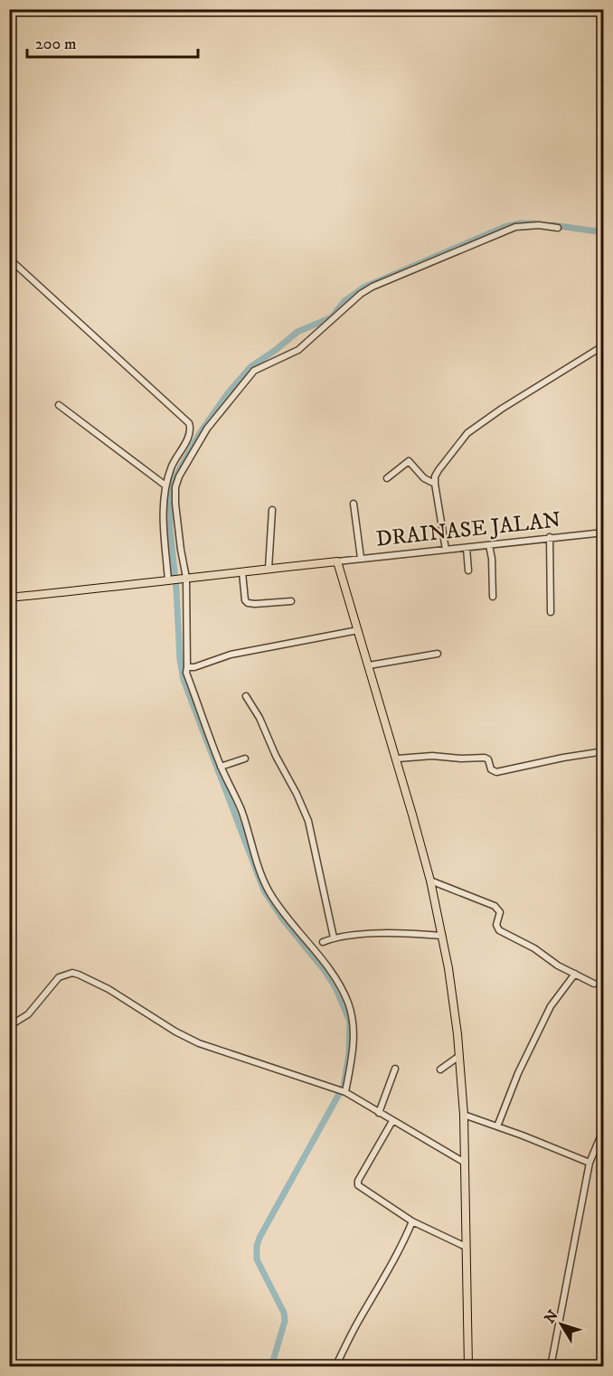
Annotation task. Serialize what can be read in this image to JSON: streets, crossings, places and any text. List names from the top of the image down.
{
  "streets": {
    "street": ["DRAINASE JALAN"]
  },
  "scale_bar": "200 m",
  "north": "top left"
}
